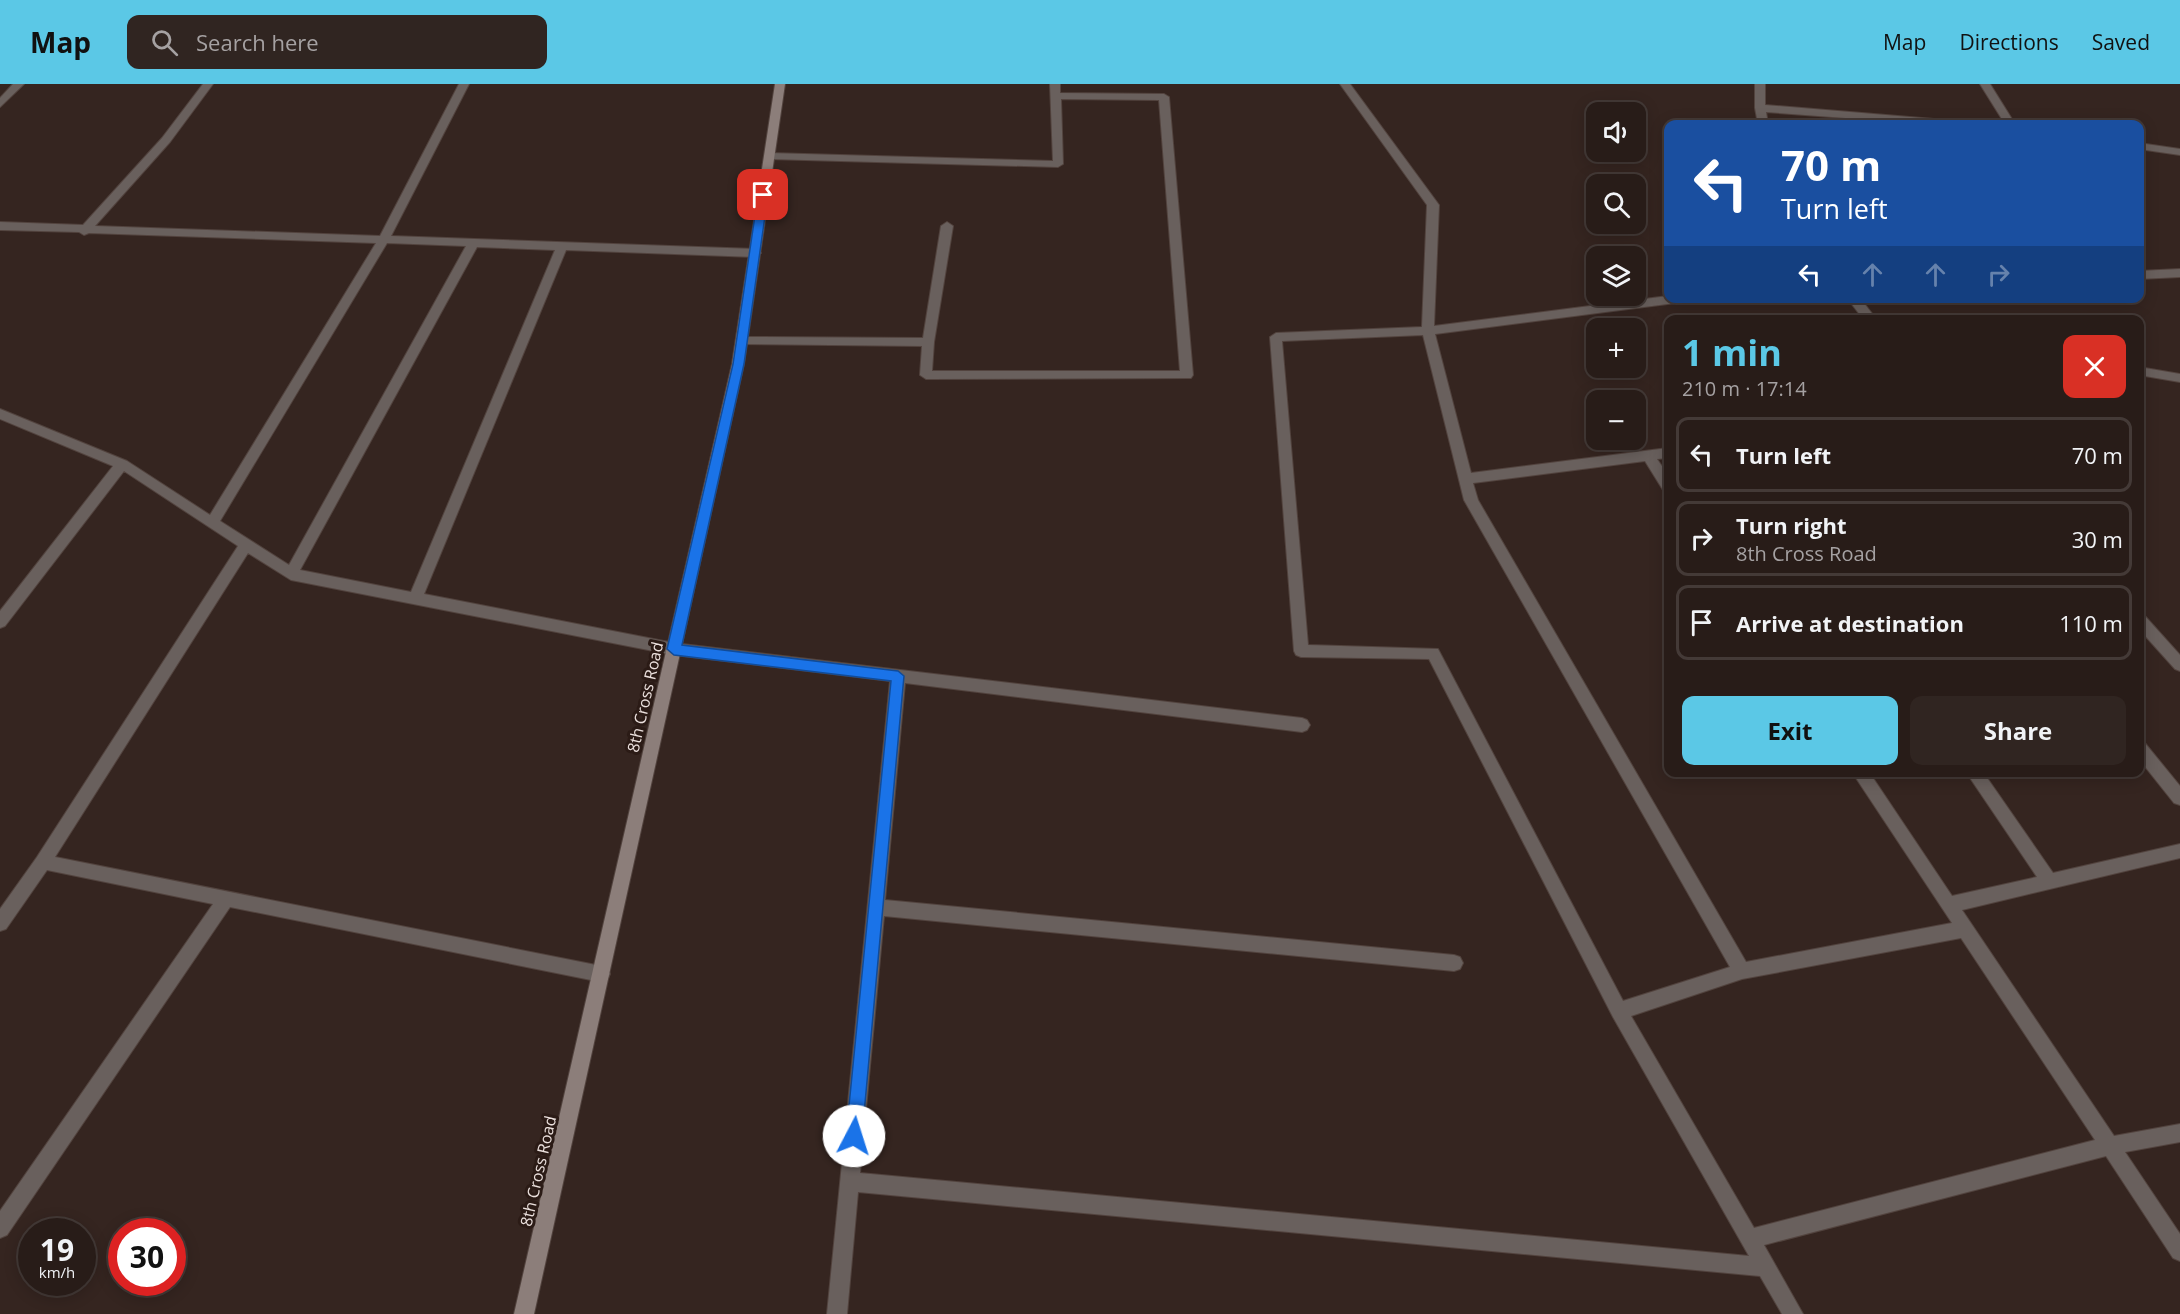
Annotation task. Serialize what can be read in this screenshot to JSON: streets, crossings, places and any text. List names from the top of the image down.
{
  "streets": {
    "street": ["8th Cross Road"]
  },
  "page": {
    "header": "Map",
    "search": "Search here",
    "nav": ["Map", "Directions", "Saved"],
    "map_buttons": ["+", "−"],
    "turn": ["70 m", "Turn left"],
    "heading": ["1 min", "210 m · 17:14"],
    "list": [
      {
        "name": "Turn left",
        "value": "70 m"
      },
      {
        "name": "Turn right",
        "note": "8th Cross Road",
        "value": "30 m"
      },
      {
        "name": "Arrive at destination",
        "value": "110 m"
      }
    ],
    "buttons": ["Exit", "Share"],
    "speed": "19 km/h",
    "limit": "30"
  }
}
